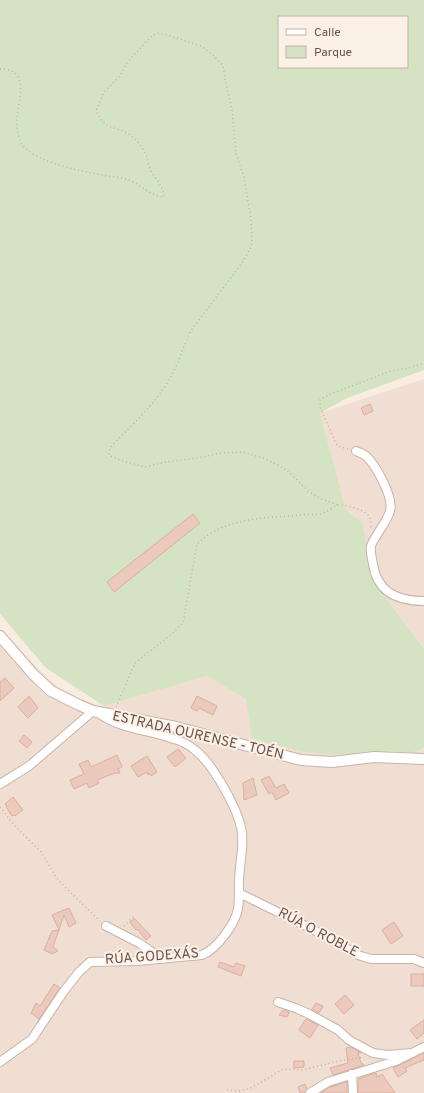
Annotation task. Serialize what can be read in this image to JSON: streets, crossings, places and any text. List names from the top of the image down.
{
  "streets": {
    "street": ["ESTRADA OURENSE - TOÉN", "RÚA O ROBLE", "RÚA GODEXÁS"]
  },
  "crossings": [
    ["ESTRADA OURENSE - TOÉN", "RÚA GODEXÁS"],
    ["RÚA O ROBLE", "RÚA GODEXÁS"]
  ],
  "legend": ["Calle", "Parque"]
}
